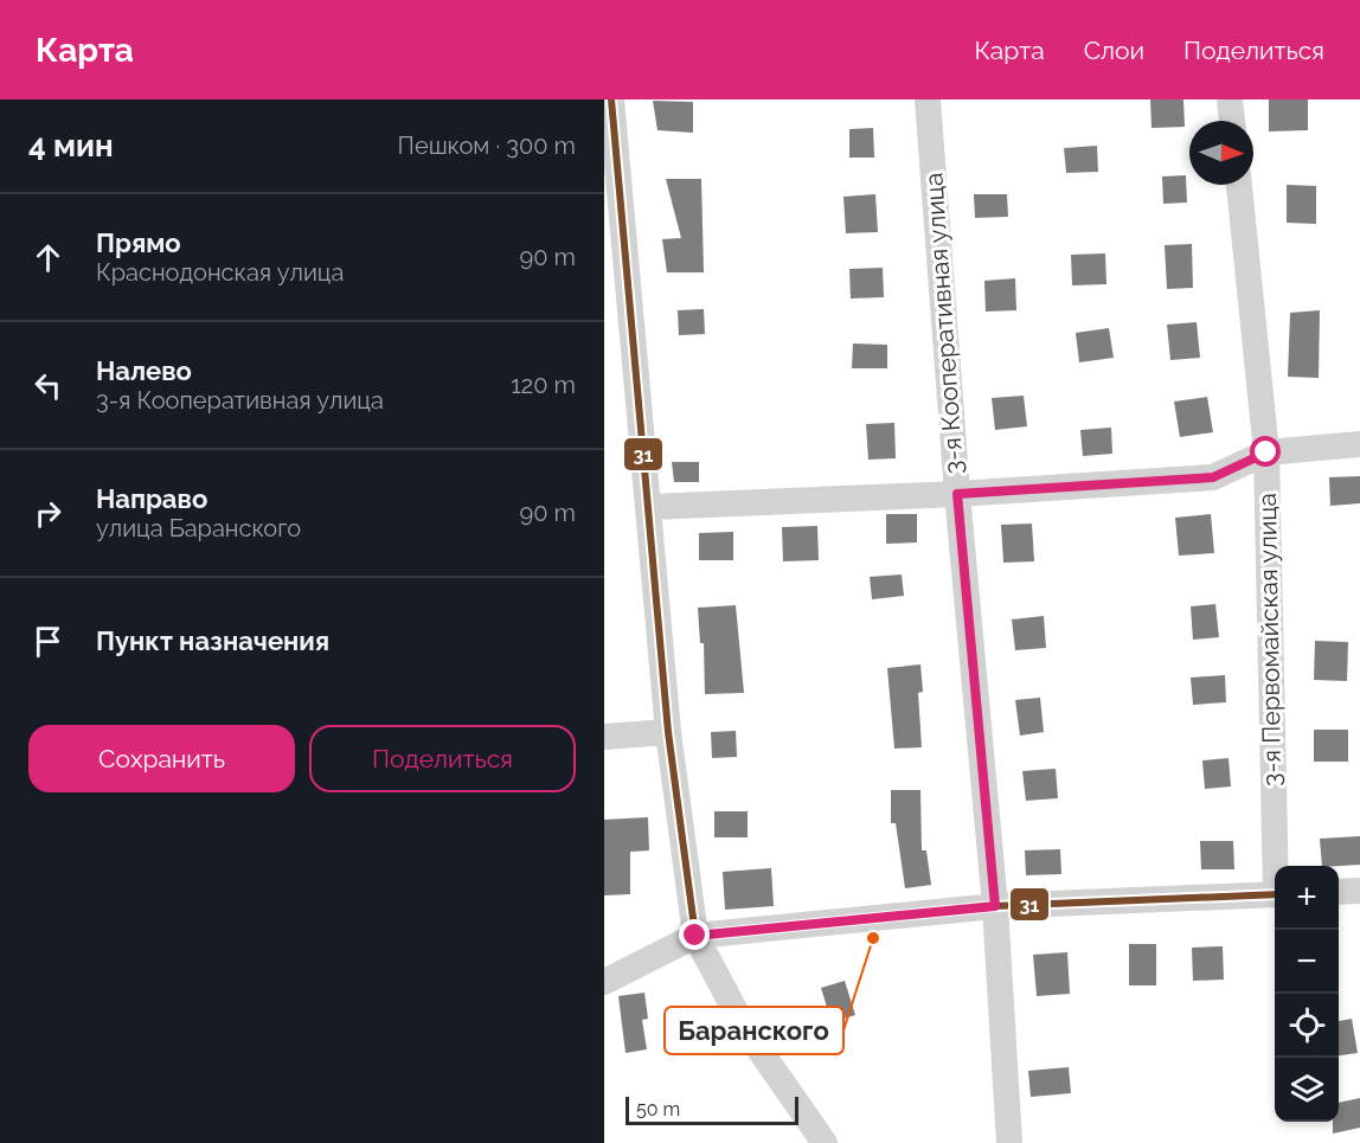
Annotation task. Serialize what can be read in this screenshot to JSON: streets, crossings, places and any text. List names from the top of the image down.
{
  "streets": {
    "street": ["3-я Кооперативная улица", "3-я Первомайская улица"]
  },
  "places": ["Баранского"],
  "lines": ["transit line 31"],
  "scale_bar": "50 m",
  "north": "right",
  "page": {
    "header": "Карта",
    "nav": ["Карта", "Слои", "Поделиться"],
    "heading": ["4 мин", "Пешком · 300 m"],
    "list": [
      ["Прямо", "Краснодонская улица", "90 m"],
      ["Налево", "3-я Кооперативная улица", "120 m"],
      ["Направо", "улица Баранского", "90 m"],
      "Пункт назначения"
    ],
    "buttons": ["Сохранить", "Поделиться"],
    "map_buttons": ["+", "−"],
    "scale": "50 m"
  }
}
